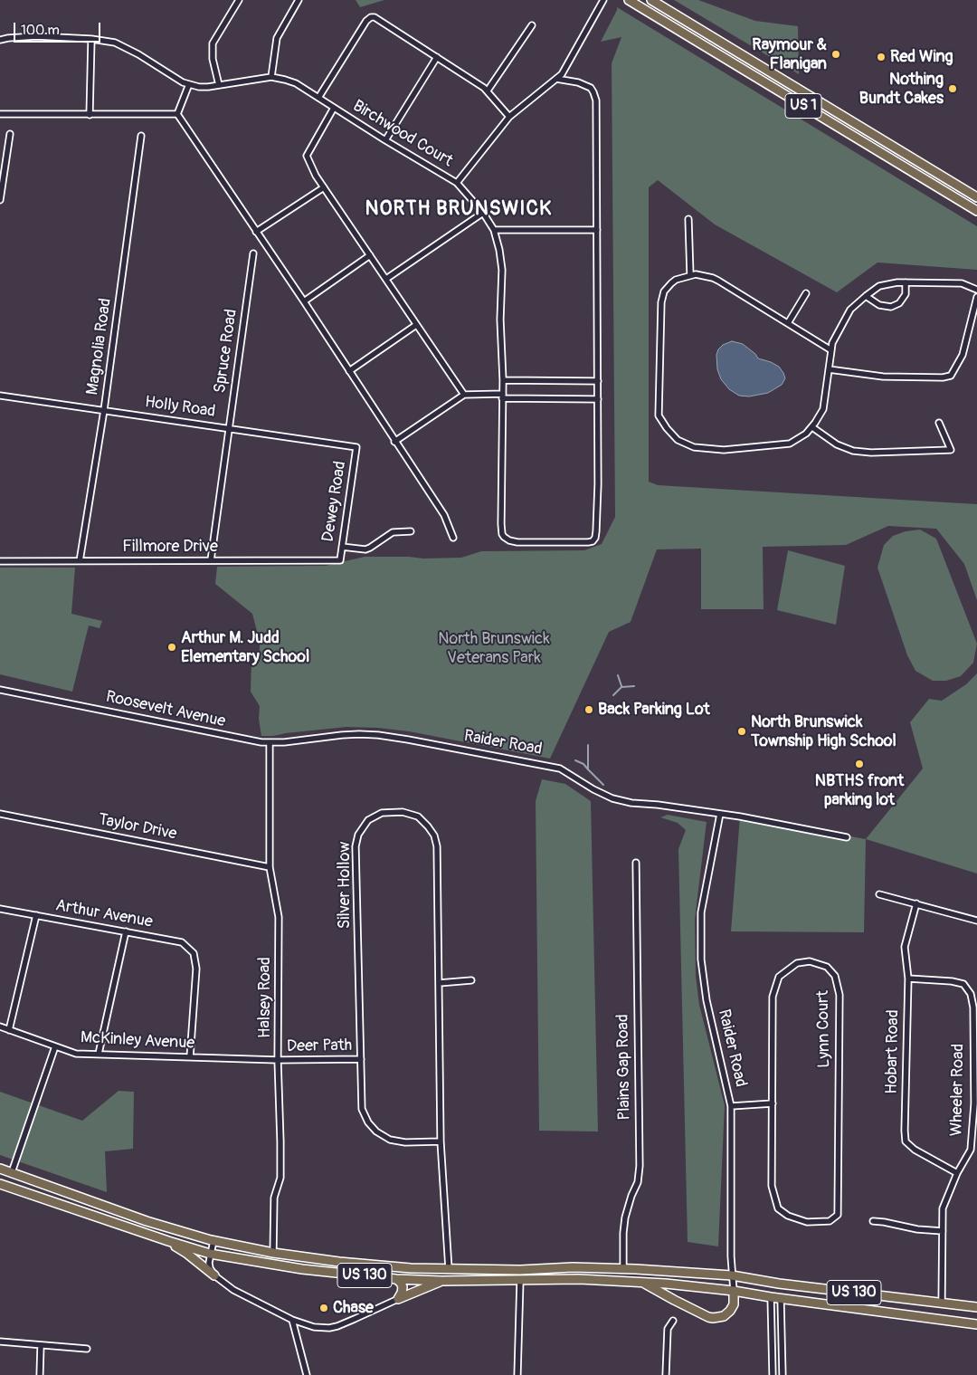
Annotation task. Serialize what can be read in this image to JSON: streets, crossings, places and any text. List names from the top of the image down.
{
  "streets": {
    "highway": ["US 1", "US 130"],
    "street": [
      "Birchwood Court",
      "Magnolia Road",
      "Spruce Road",
      "Holly Road",
      "Dewey Road",
      "Fillmore Drive",
      "Roosevelt Avenue",
      "Raider Road",
      "Taylor Drive",
      "Silver Hollow",
      "Arthur Avenue",
      "Halsey Road",
      "Lynn Court",
      "McKinley Avenue",
      "Deer Path",
      "Hobart Road",
      "Plains Gap Road",
      "Wheeler Road"
    ]
  },
  "crossings": [
    ["Magnolia Road", "Holly Road"],
    ["Magnolia Road", "Fillmore Drive"],
    ["Spruce Road", "Holly Road"],
    ["Spruce Road", "Fillmore Drive"],
    ["Holly Road", "Dewey Road"],
    ["Dewey Road", "Fillmore Drive"],
    ["Roosevelt Avenue", "Raider Road"],
    ["Roosevelt Avenue", "Halsey Road"],
    ["Raider Road", "US 130"],
    ["Taylor Drive", "Halsey Road"],
    ["Silver Hollow", "Deer Path"],
    ["Silver Hollow", "US 130"],
    ["Arthur Avenue", "McKinley Avenue"],
    ["Halsey Road", "McKinley Avenue"],
    ["Halsey Road", "Deer Path"],
    ["Halsey Road", "US 130"],
    ["McKinley Avenue", "Deer Path"],
    ["Hobart Road", "Wheeler Road"],
    ["Plains Gap Road", "US 130"],
    ["Wheeler Road", "US 130"]
  ],
  "districts": ["NORTH BRUNSWICK"],
  "parks": ["North Brunswick Veterans Park"],
  "places": [
    "Raymour & Flanigan",
    "Red Wing",
    "Nothing Bundt Cakes",
    "Arthur M. Judd Elementary School",
    "Back Parking Lot",
    "North Brunswick Township High School",
    "NBTHS front parking lot",
    "Chase"
  ],
  "scale_bar": "100 m"
}
